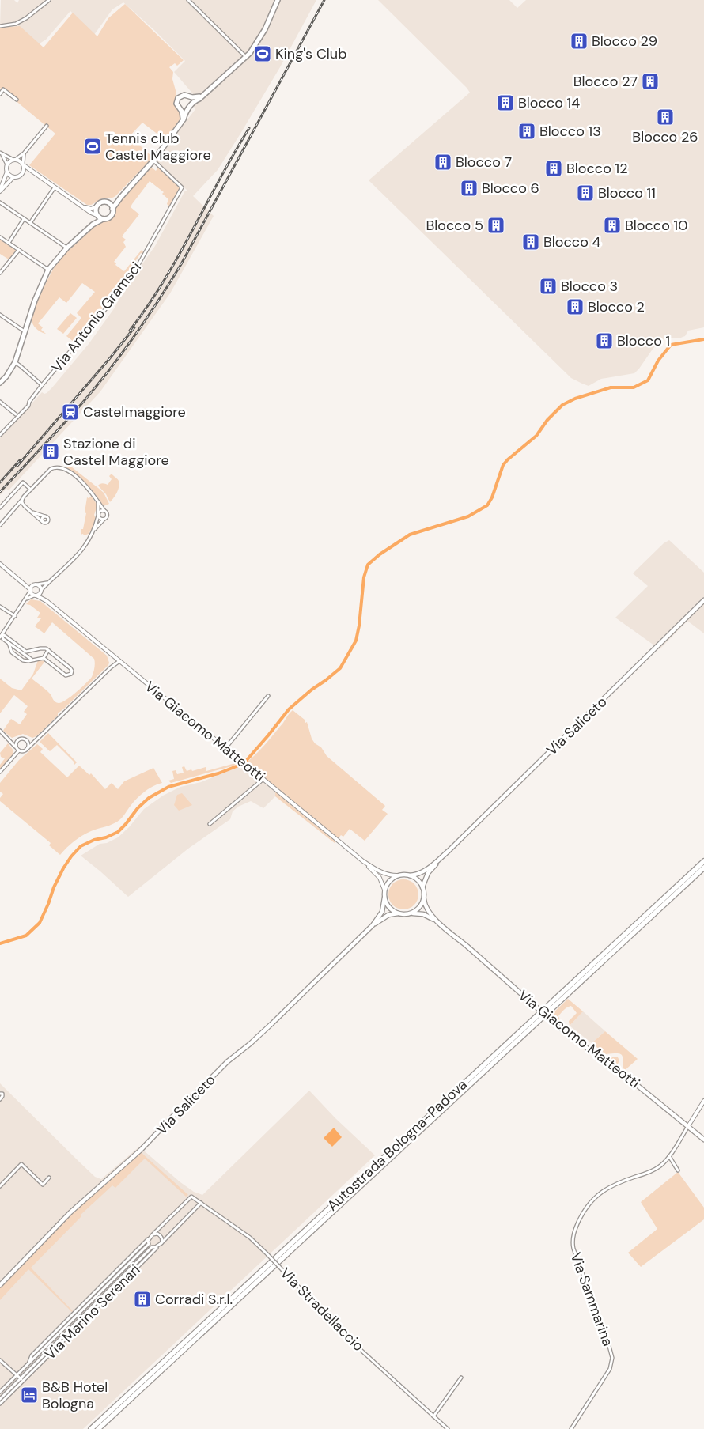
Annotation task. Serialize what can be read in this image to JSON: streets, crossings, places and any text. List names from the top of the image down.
{
  "streets": {
    "highway": ["Autostrada Bologna-Padova"],
    "main road": ["Via Saliceto", "Via Giacomo Matteotti"],
    "street": [
      "Via Antonio Gramsci",
      "Via Sammarina",
      "Via Stradellaccio",
      "Via Marino Serenari"
    ]
  },
  "crossings": [
    ["Via Saliceto", "Via Giacomo Matteotti"],
    ["Via Giacomo Matteotti", "Via Sammarina"],
    ["Via Stradellaccio", "Via Marino Serenari"]
  ],
  "places": {
    "building": [
      "Blocco 29",
      "Blocco 27",
      "Blocco 14",
      "Blocco 26",
      "Blocco 13",
      "Blocco 7",
      "Blocco 12",
      "Blocco 6",
      "Blocco 11",
      "Blocco 5",
      "Blocco 10",
      "Blocco 4",
      "Blocco 3",
      "Blocco 2",
      "Blocco 1",
      "Stazione di Castel Maggiore",
      "Corradi S.r.l."
    ],
    "sports": ["King's Club", "Tennis club Castel Maggiore"],
    "station": ["Castelmaggiore"],
    "hotel": ["B&B Hotel Bologna"]
  }
}
